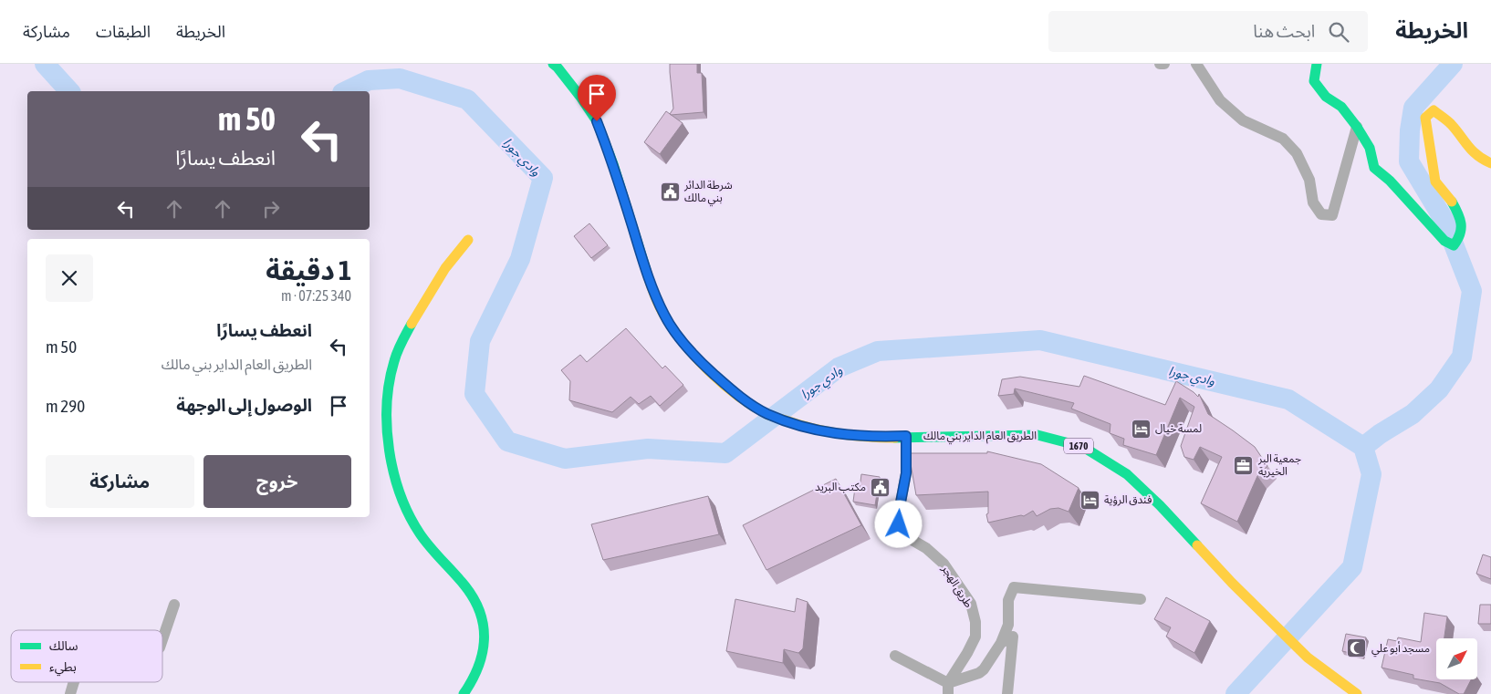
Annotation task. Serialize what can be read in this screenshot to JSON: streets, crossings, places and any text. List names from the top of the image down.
{
  "streets": {
    "main road": ["الطريق العام الداير بني مالك", "1670"],
    "street": ["طريق الهجر"]
  },
  "crossings": [
    ["الطريق العام الداير بني مالك", "طريق الهجر"]
  ],
  "water": ["وادي جورا"],
  "places": {
    "public building": ["شرطة الدائر بني مالك", "مكتب البريد"],
    "hotel": ["لمسة خيال", "فندق الرؤية"],
    "office": ["جمعية البر الخيرية"],
    "mosque": ["مسجد أبو علي"]
  },
  "legend": ["سالك", "بطيء"],
  "north": "top right",
  "page": {
    "header": "الخريطة",
    "search": "ابحث هنا",
    "nav": ["الخريطة", "الطبقات", "مشاركة"],
    "turn": ["50 m", "انعطف يسارًا"],
    "heading": ["1 دقيقة", "340 m · 07:25"],
    "list": [
      {
        "name": "انعطف يسارًا",
        "note": "الطريق العام الداير بني مالك",
        "value": "50 m"
      },
      {
        "name": "الوصول إلى الوجهة",
        "value": "290 m"
      }
    ],
    "buttons": ["خروج", "مشاركة"]
  }
}
